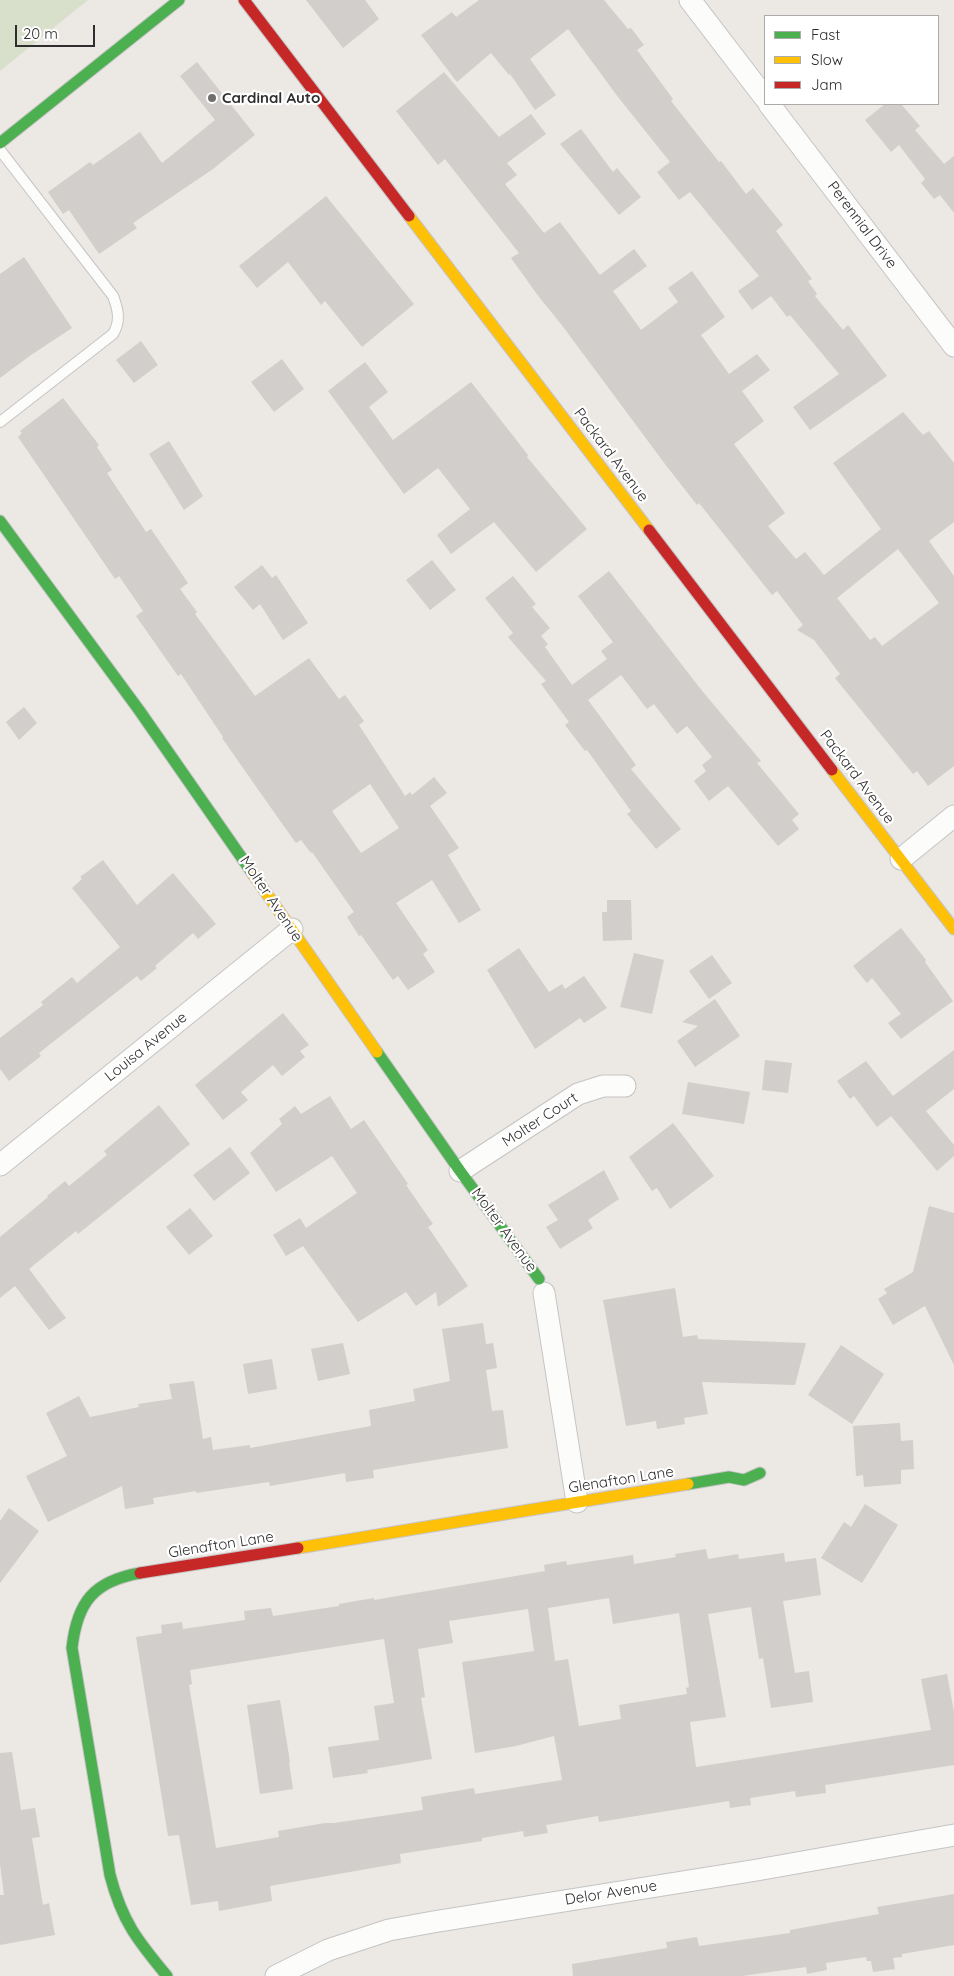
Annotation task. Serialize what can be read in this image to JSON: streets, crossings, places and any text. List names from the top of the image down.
{
  "streets": {
    "street": [
      "Perennial Drive",
      "Packard Avenue",
      "Molter Avenue",
      "Louisa Avenue",
      "Molter Court",
      "Glenafton Lane",
      "Delor Avenue"
    ]
  },
  "crossings": [
    ["Molter Avenue", "Louisa Avenue"],
    ["Molter Avenue", "Molter Court"],
    ["Molter Avenue", "Glenafton Lane"]
  ],
  "places": ["Cardinal Auto"],
  "legend": ["Fast", "Slow", "Jam"],
  "scale_bar": "20 m"
}
